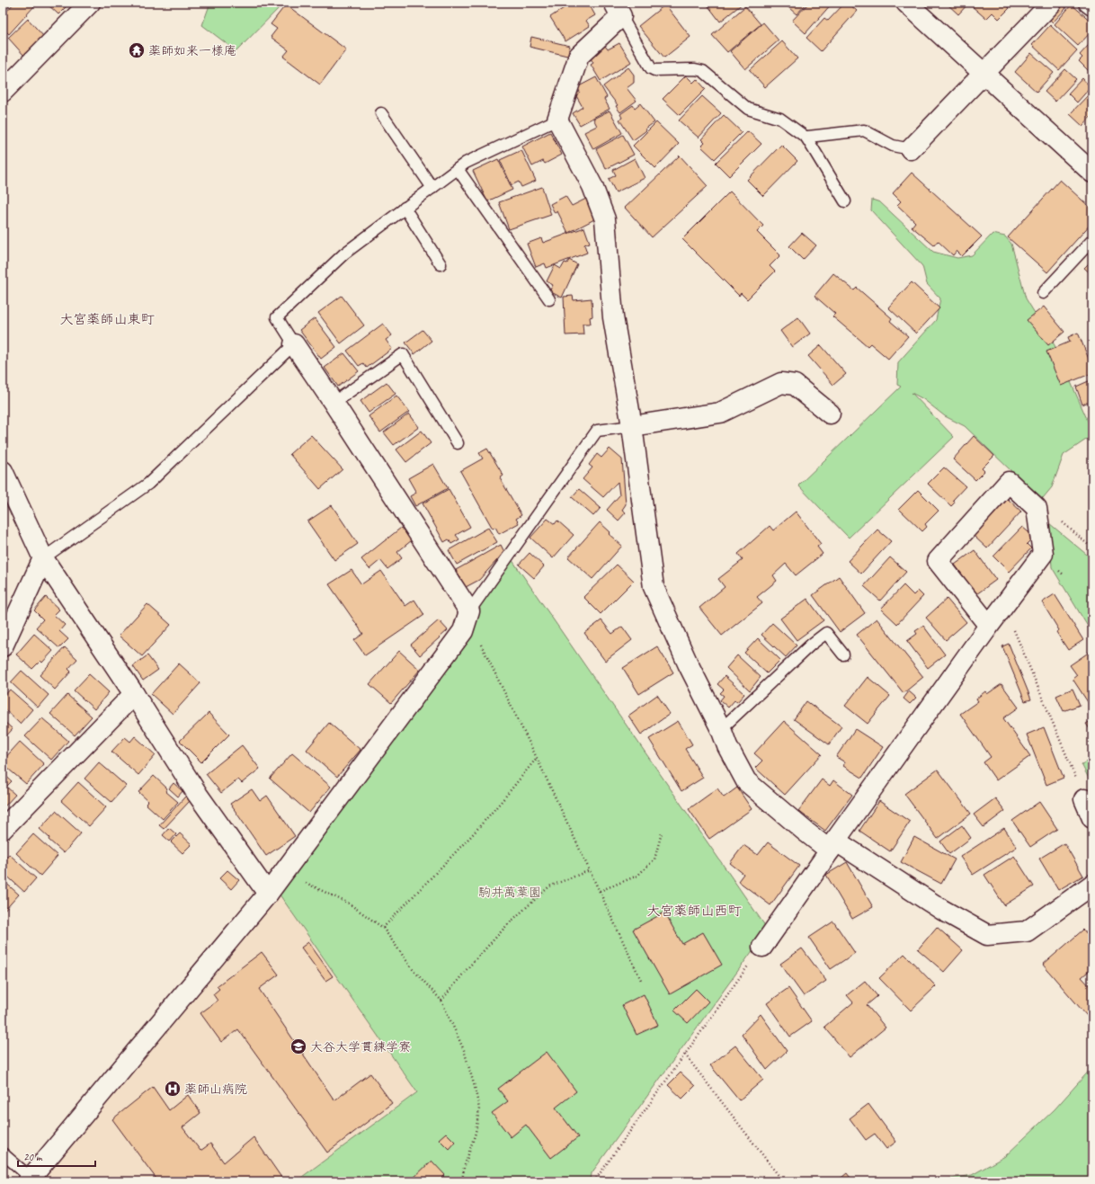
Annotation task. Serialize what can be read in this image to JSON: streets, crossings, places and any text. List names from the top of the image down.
{
  "districts": ["大宮薬師山東町", "大宮薬師山西町"],
  "parks": ["駒井萬葉園"],
  "places": {
    "temple": ["薬師如来一様庵"],
    "school or university": ["大谷大学貫練学寮"],
    "hospital": ["薬師山病院"]
  },
  "scale_bar": "20 m"
}
